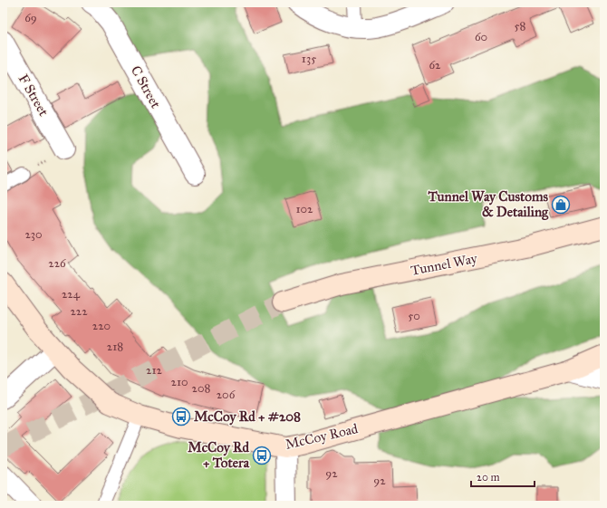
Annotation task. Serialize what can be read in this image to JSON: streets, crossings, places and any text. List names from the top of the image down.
{
  "streets": {
    "street": [
      "C Street",
      "F Street",
      "Tunnel Way",
      "McCoy Road"
    ]
  },
  "places": {
    "shop": ["Tunnel Way Customs & Detailing"],
    "bus stop": ["McCoy Rd + #208", "McCoy Rd + Totera"]
  },
  "house_numbers": [
    "69",
    "58",
    "60",
    "135",
    "62",
    "102",
    "230",
    "226",
    "224",
    "222",
    "50",
    "220",
    "218",
    "212",
    "210",
    "208",
    "206",
    "92",
    "92"
  ],
  "scale_bar": "20 m"
}
